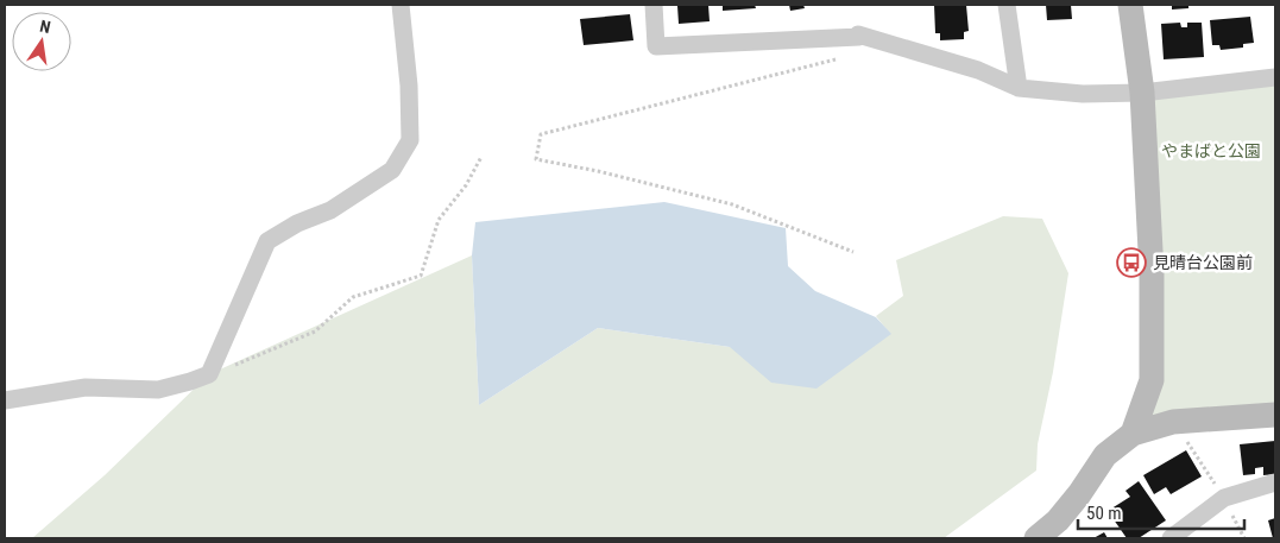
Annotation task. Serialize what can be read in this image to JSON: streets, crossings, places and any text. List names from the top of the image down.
{
  "parks": ["やまばと公園"],
  "places": {
    "bus stop": ["見晴台公園前"]
  },
  "scale_bar": "50 m",
  "north": "top"
}
